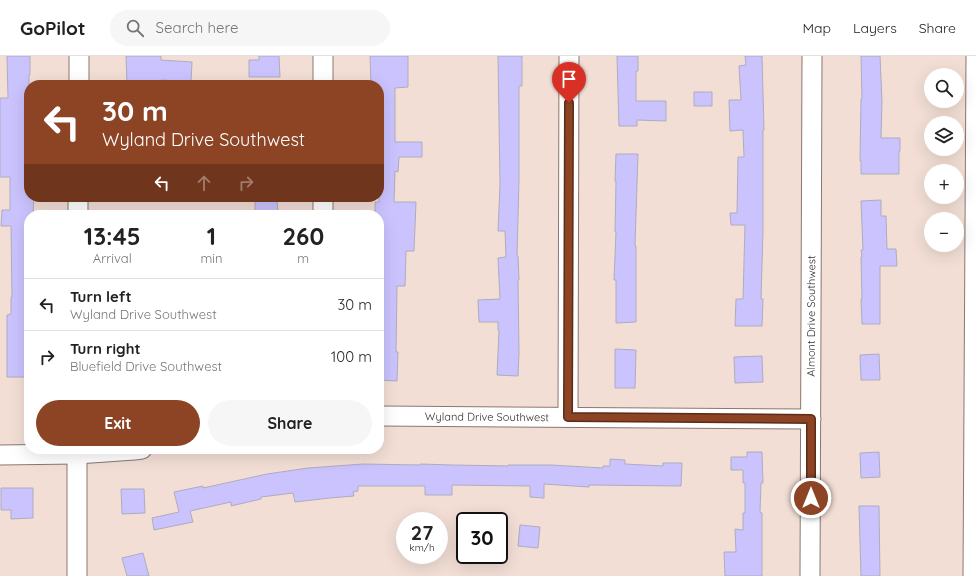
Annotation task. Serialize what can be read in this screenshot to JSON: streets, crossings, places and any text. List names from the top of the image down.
{
  "streets": {
    "street": ["Almont Drive Southwest", "Wyland Drive Southwest"]
  },
  "crossings": [
    ["Almont Drive Southwest", "Wyland Drive Southwest"]
  ],
  "page": {
    "header": "GoPilot",
    "search": "Search here",
    "nav": ["Map", "Layers", "Share"],
    "map_buttons": ["+", "−"],
    "turn": ["30 m", "Wyland Drive Southwest"],
    "eta": [
      "13:45",
      "Arrival",
      "1",
      "min",
      "260",
      "m"
    ],
    "list": [
      {
        "name": "Turn left",
        "note": "Wyland Drive Southwest",
        "value": "30 m"
      },
      {
        "name": "Turn right",
        "note": "Bluefield Drive Southwest",
        "value": "100 m"
      }
    ],
    "buttons": ["Exit", "Share"],
    "speed": "27 km/h",
    "limit": "30"
  }
}
